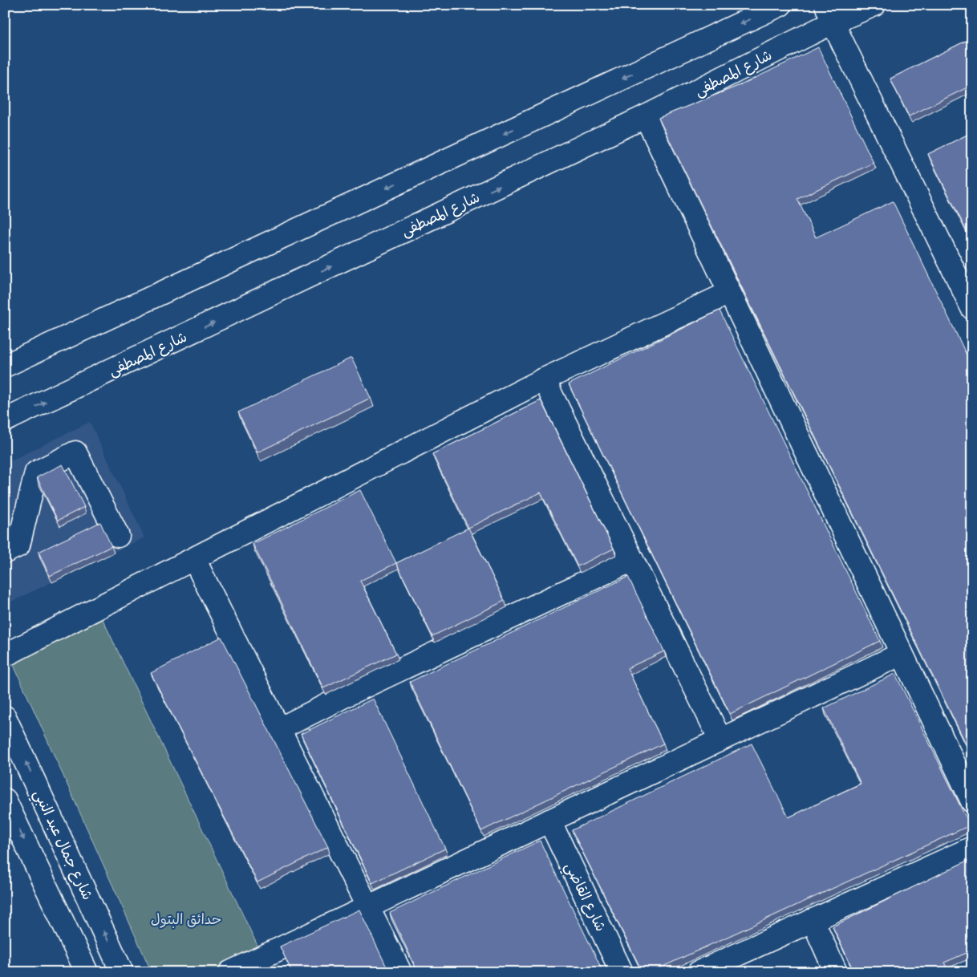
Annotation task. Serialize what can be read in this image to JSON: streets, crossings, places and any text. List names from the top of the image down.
{
  "streets": {
    "street": ["شارع المصطفى", "شارع جمال عبد النبي", "شارع القاضي"]
  },
  "parks": ["حدائق البتول"]
}
